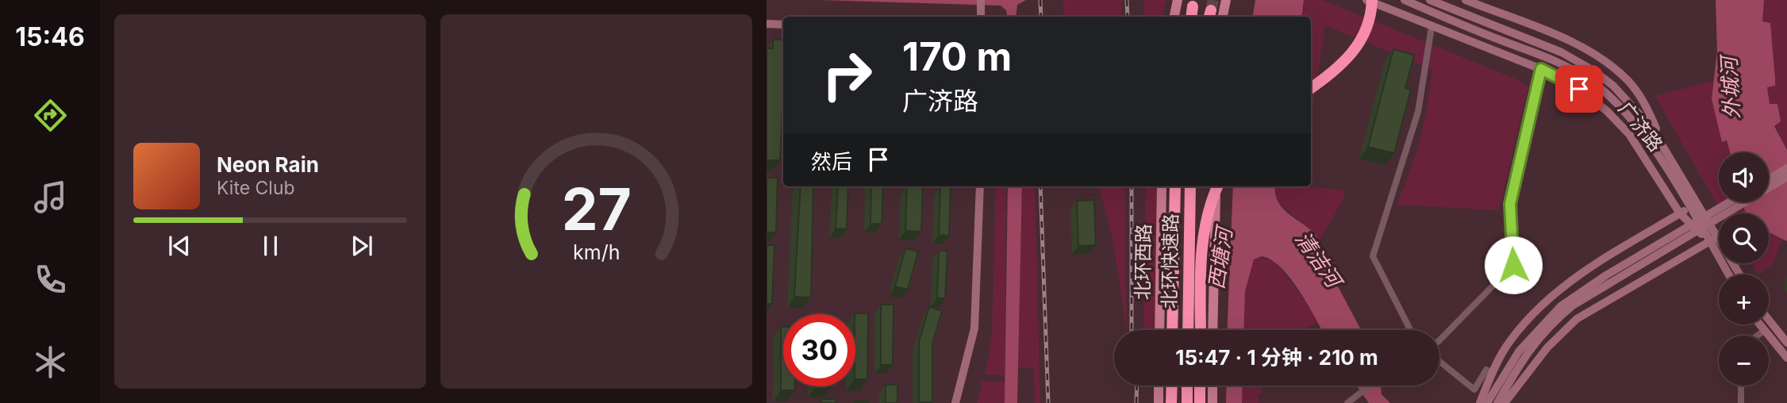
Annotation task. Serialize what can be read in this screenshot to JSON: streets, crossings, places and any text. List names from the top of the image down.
{
  "streets": {
    "highway": ["北环快速路"],
    "main road": ["广济路", "北环西路"]
  },
  "water": ["外城河", "西塘河", "清洁河"],
  "page": {
    "tabs": "15:46",
    "turn": ["170 m", "广济路"],
    "then": "然后",
    "song": ["Neon Rain", "Kite Club"],
    "map_buttons": ["+", "−"],
    "limit": "30",
    "trip": "15:47 · 1 分钟 · 210 m",
    "gauge": ["27", "km/h"]
  }
}
